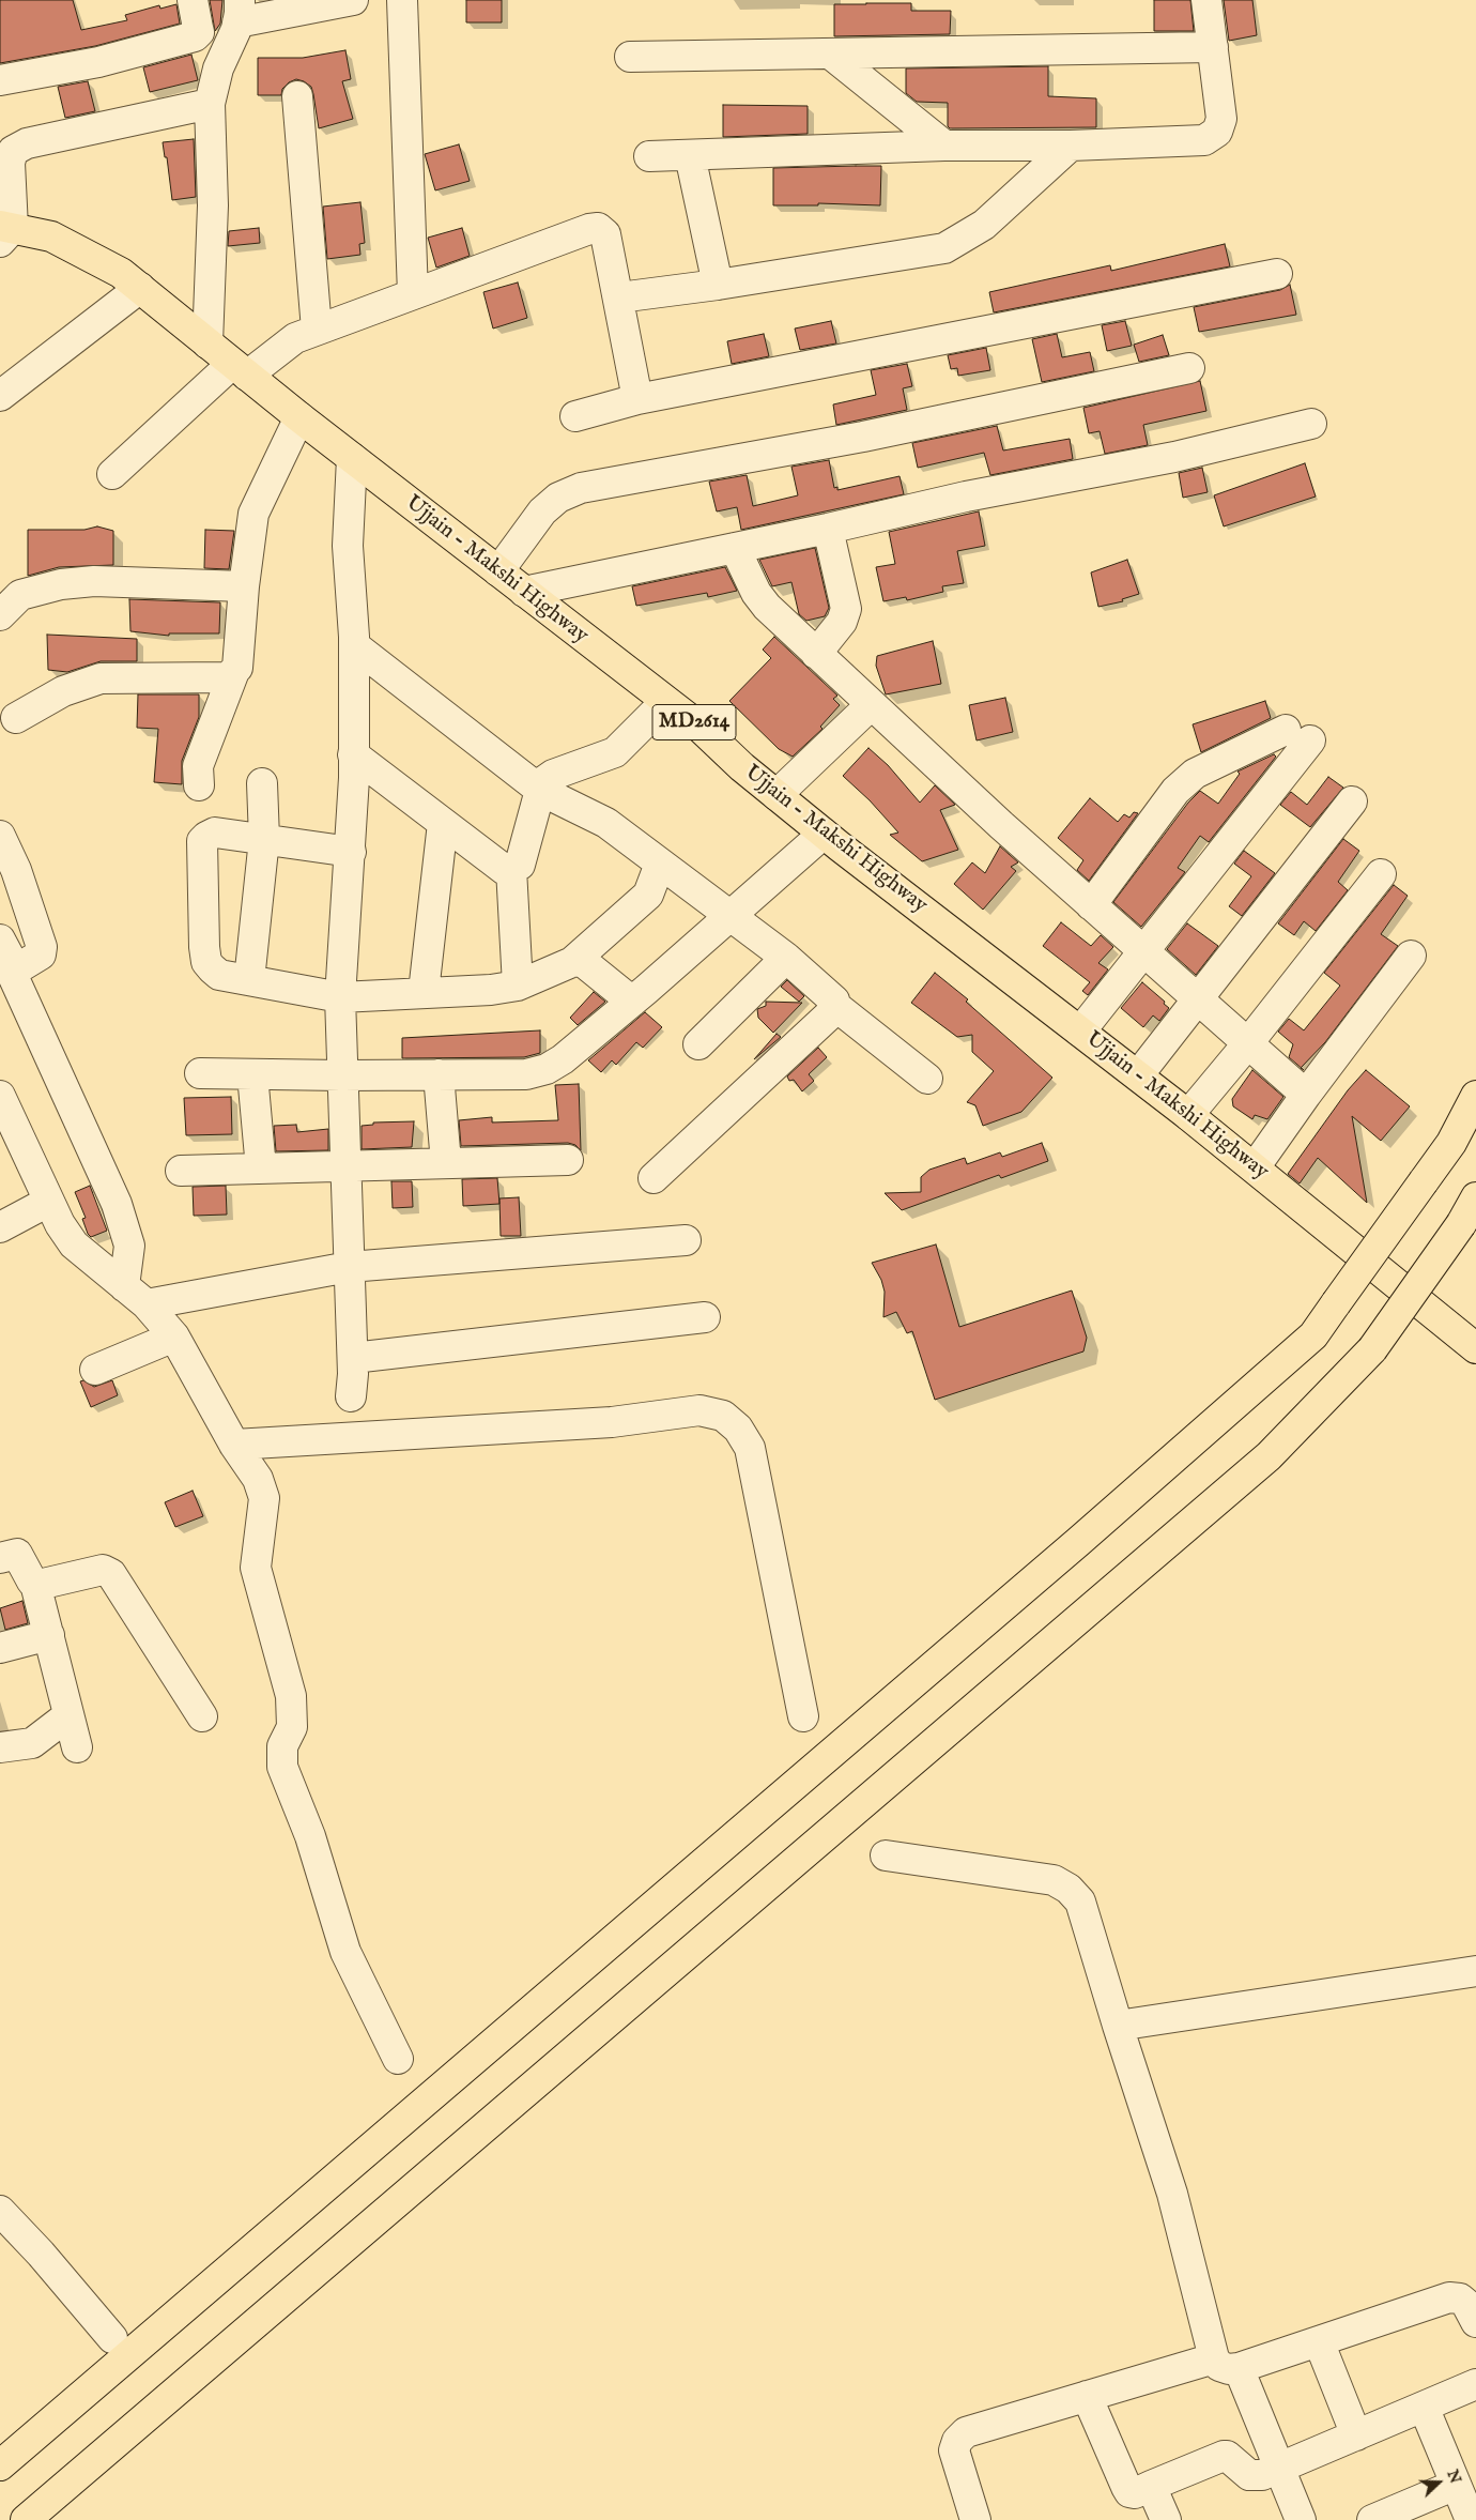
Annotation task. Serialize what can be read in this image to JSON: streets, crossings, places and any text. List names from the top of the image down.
{
  "streets": {
    "main road": ["Ujjain - Makshi Highway", "MD2614"]
  },
  "north": "right"
}
